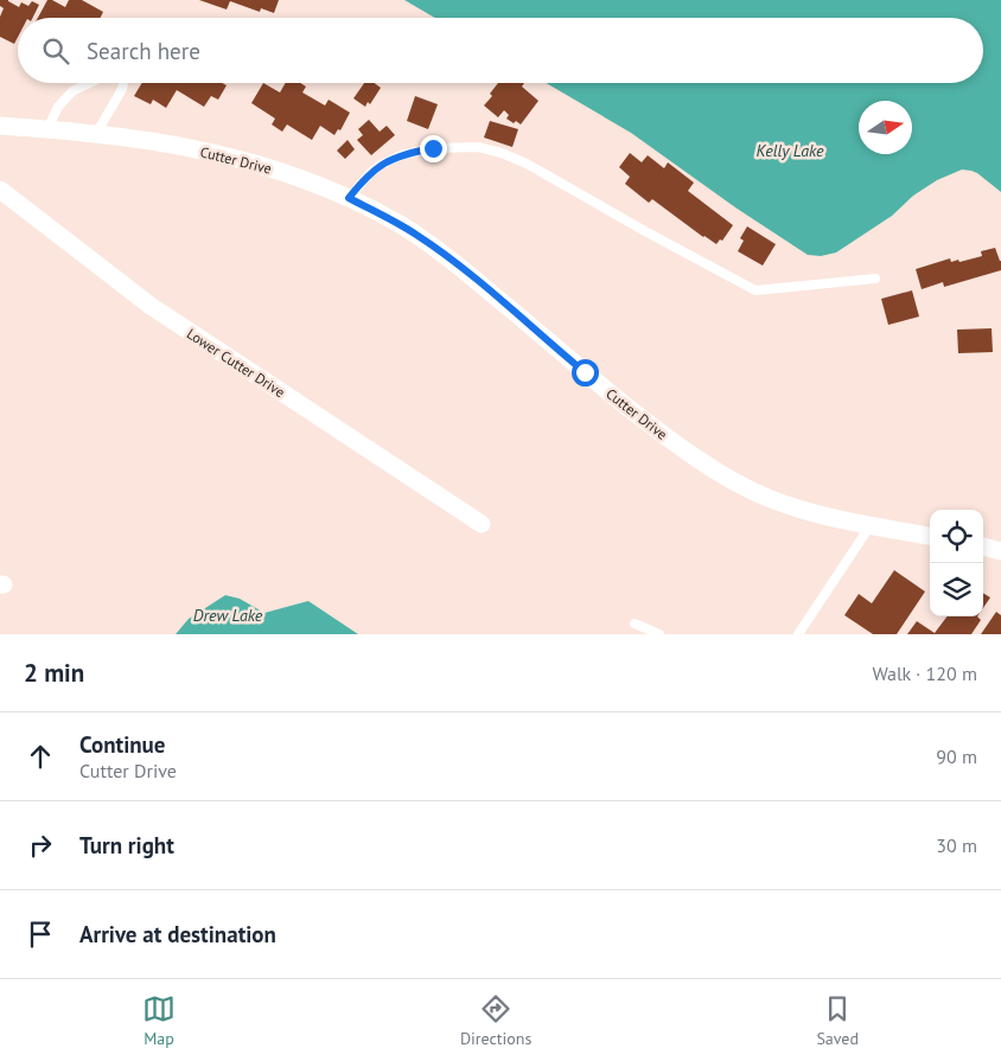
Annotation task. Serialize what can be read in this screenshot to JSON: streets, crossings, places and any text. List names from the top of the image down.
{
  "streets": {
    "street": ["Cutter Drive", "Lower Cutter Drive"]
  },
  "water": ["Kelly Lake", "Drew Lake"],
  "north": "right",
  "page": {
    "search": "Search here",
    "heading": ["2 min", "Walk · 120 m"],
    "list": [
      ["Continue", "Cutter Drive", "90 m"],
      ["Turn right", "30 m"],
      "Arrive at destination"
    ],
    "nav": ["Map", "Directions", "Saved"]
  }
}
